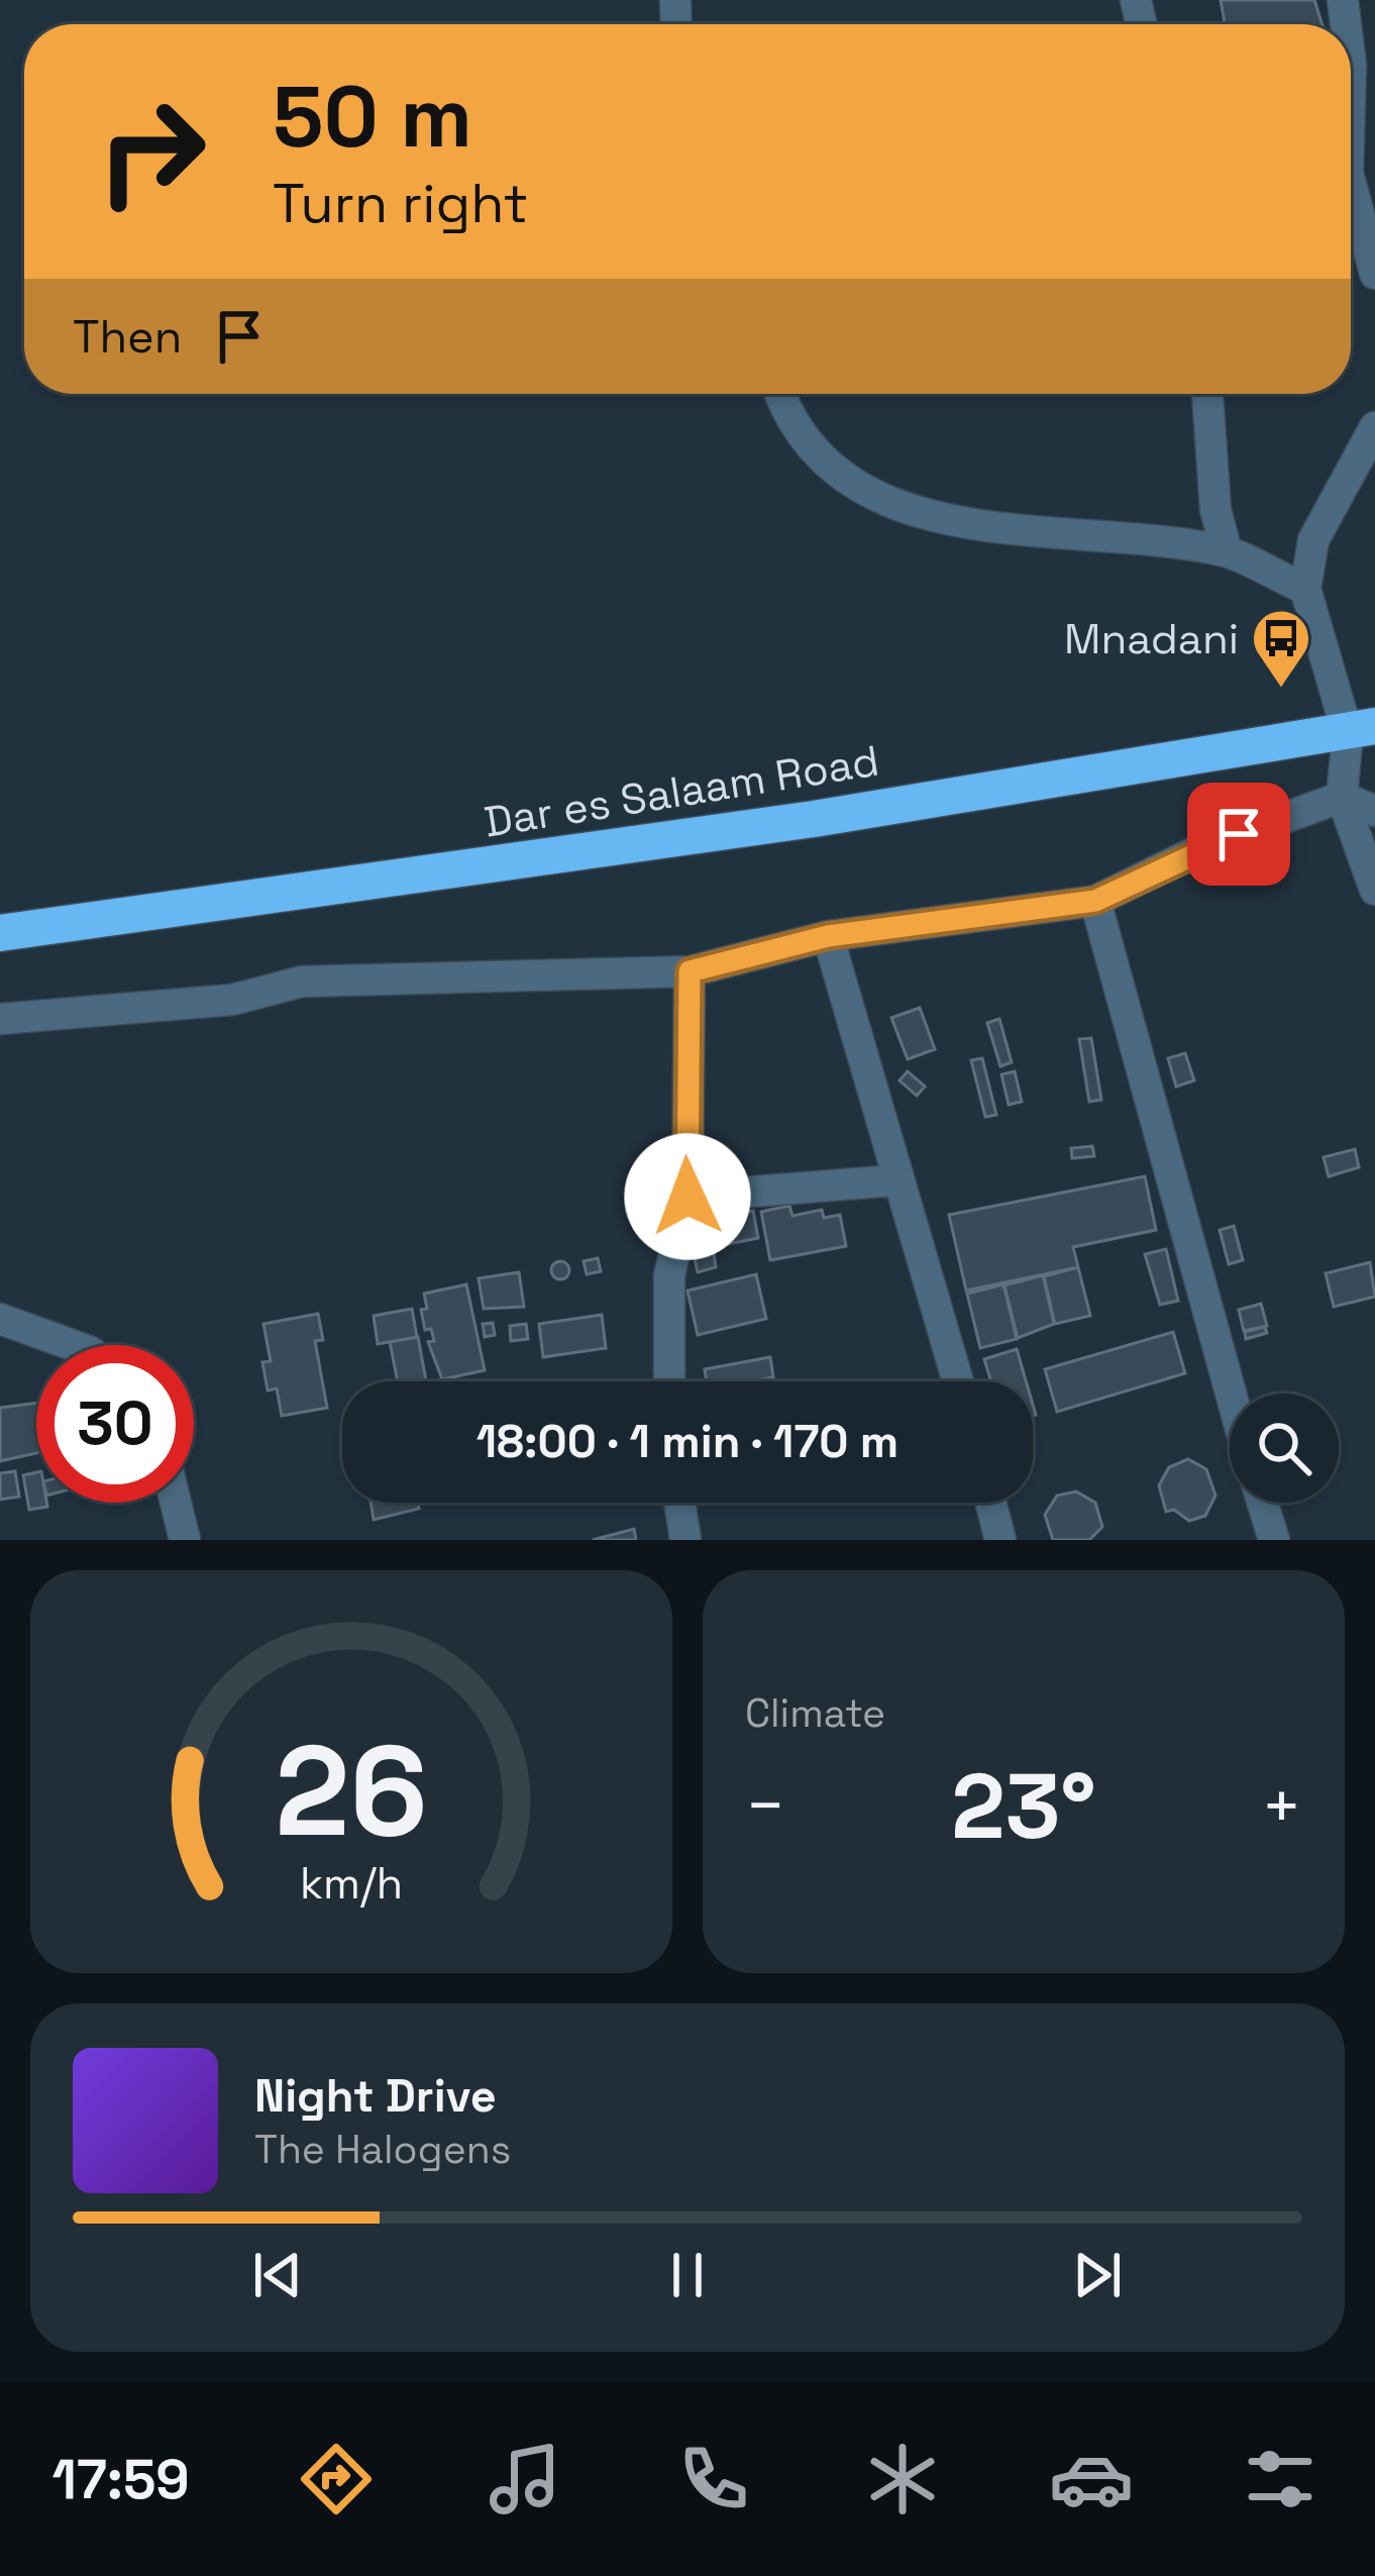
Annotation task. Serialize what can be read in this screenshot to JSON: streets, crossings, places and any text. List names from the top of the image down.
{
  "streets": {
    "highway": ["Dar es Salaam Road"]
  },
  "places": {
    "bus stop": ["Mnadani"]
  },
  "page": {
    "turn": ["50 m", "Turn right"],
    "then": "Then",
    "limit": "30",
    "trip": "18:00 · 1 min · 170 m",
    "tile": "Climate",
    "heat": ["−", "23°", "+"],
    "song": ["Night Drive", "The Halogens"],
    "tabs": "17:59",
    "gauge": ["26", "km/h"]
  }
}
